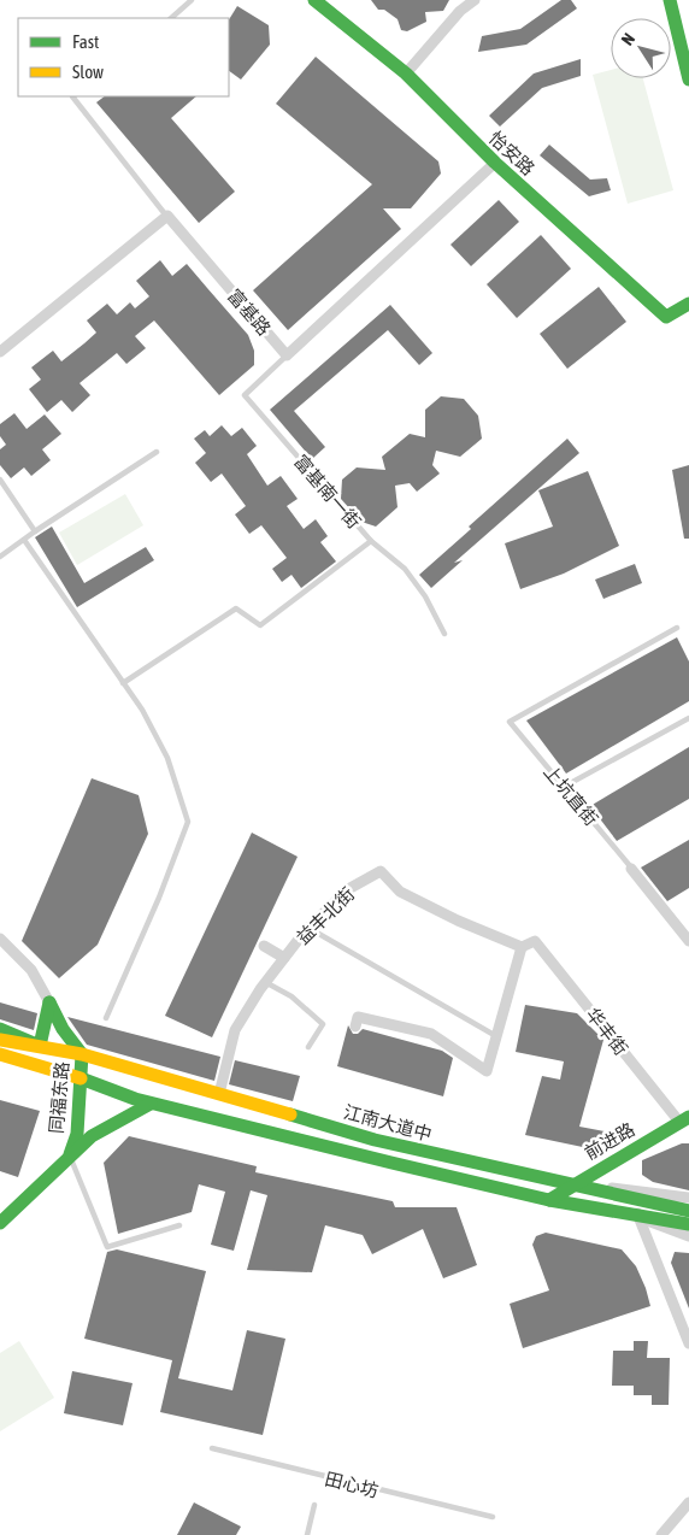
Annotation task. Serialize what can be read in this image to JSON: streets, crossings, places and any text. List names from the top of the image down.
{
  "streets": {
    "main road": [
      "怡安路",
      "同福东路",
      "江南大道中",
      "前进路"
    ],
    "street": ["富基路", "益丰北街", "华丰街"],
    "lane": ["富基南一街", "上坑直街", "田心坊"]
  },
  "crossings": [
    ["富基路", "富基南一街"],
    ["益丰北街", "华丰街"],
    ["益丰北街", "江南大道中"],
    ["华丰街", "前进路"],
    ["同福东路", "江南大道中"],
    ["江南大道中", "前进路"]
  ],
  "legend": ["Fast", "Slow"],
  "north": "top left"
}
